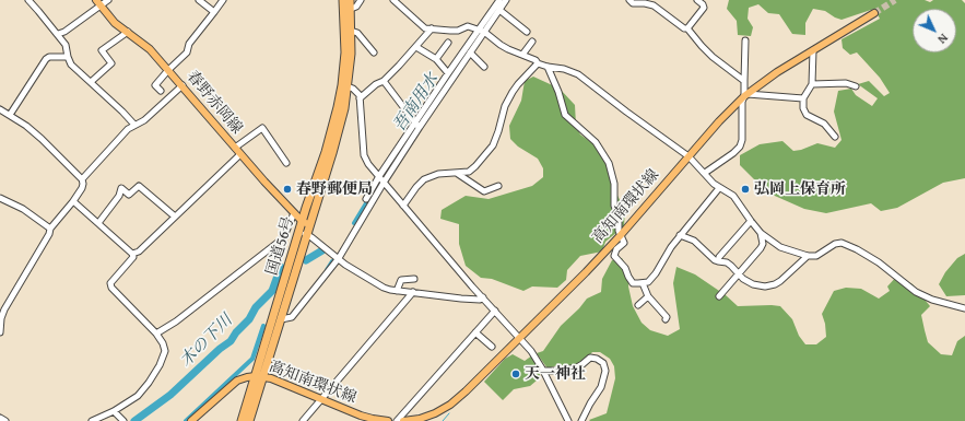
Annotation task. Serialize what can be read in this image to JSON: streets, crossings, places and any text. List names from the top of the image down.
{
  "streets": {
    "highway": ["国道56号"],
    "main road": ["春野赤岡線", "高知南環状線"]
  },
  "crossings": [
    ["春野赤岡線", "国道56号"],
    ["高知南環状線", "国道56号"]
  ],
  "water": ["吾南用水", "木の下川"],
  "places": ["春野郵便局", "弘岡上保育所", "天一神社"],
  "north": "bottom right"
}
